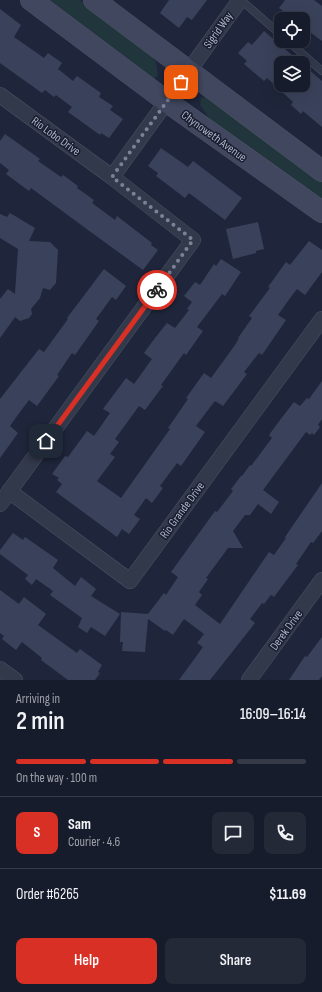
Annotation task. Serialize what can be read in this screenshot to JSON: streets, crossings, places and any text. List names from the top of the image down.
{
  "streets": {
    "street": [
      "Sigrid Way",
      "Rio Lobo Drive",
      "Chynoweth Avenue",
      "Rio Grande Drive",
      "Derek Drive"
    ]
  },
  "crossings": [
    ["Sigrid Way", "Rio Lobo Drive"],
    ["Sigrid Way", "Chynoweth Avenue"],
    ["Rio Lobo Drive", "Rio Grande Drive"]
  ],
  "page": {
    "heading": ["2 min", "Arriving in", "16:09–16:14"],
    "panel": [
      "Sam",
      "Courier · 4.6",
      "Order #6265",
      "$11.69"
    ],
    "bar": "On the way · 100 m",
    "round": "S",
    "buttons": ["Help", "Share"]
  }
}
